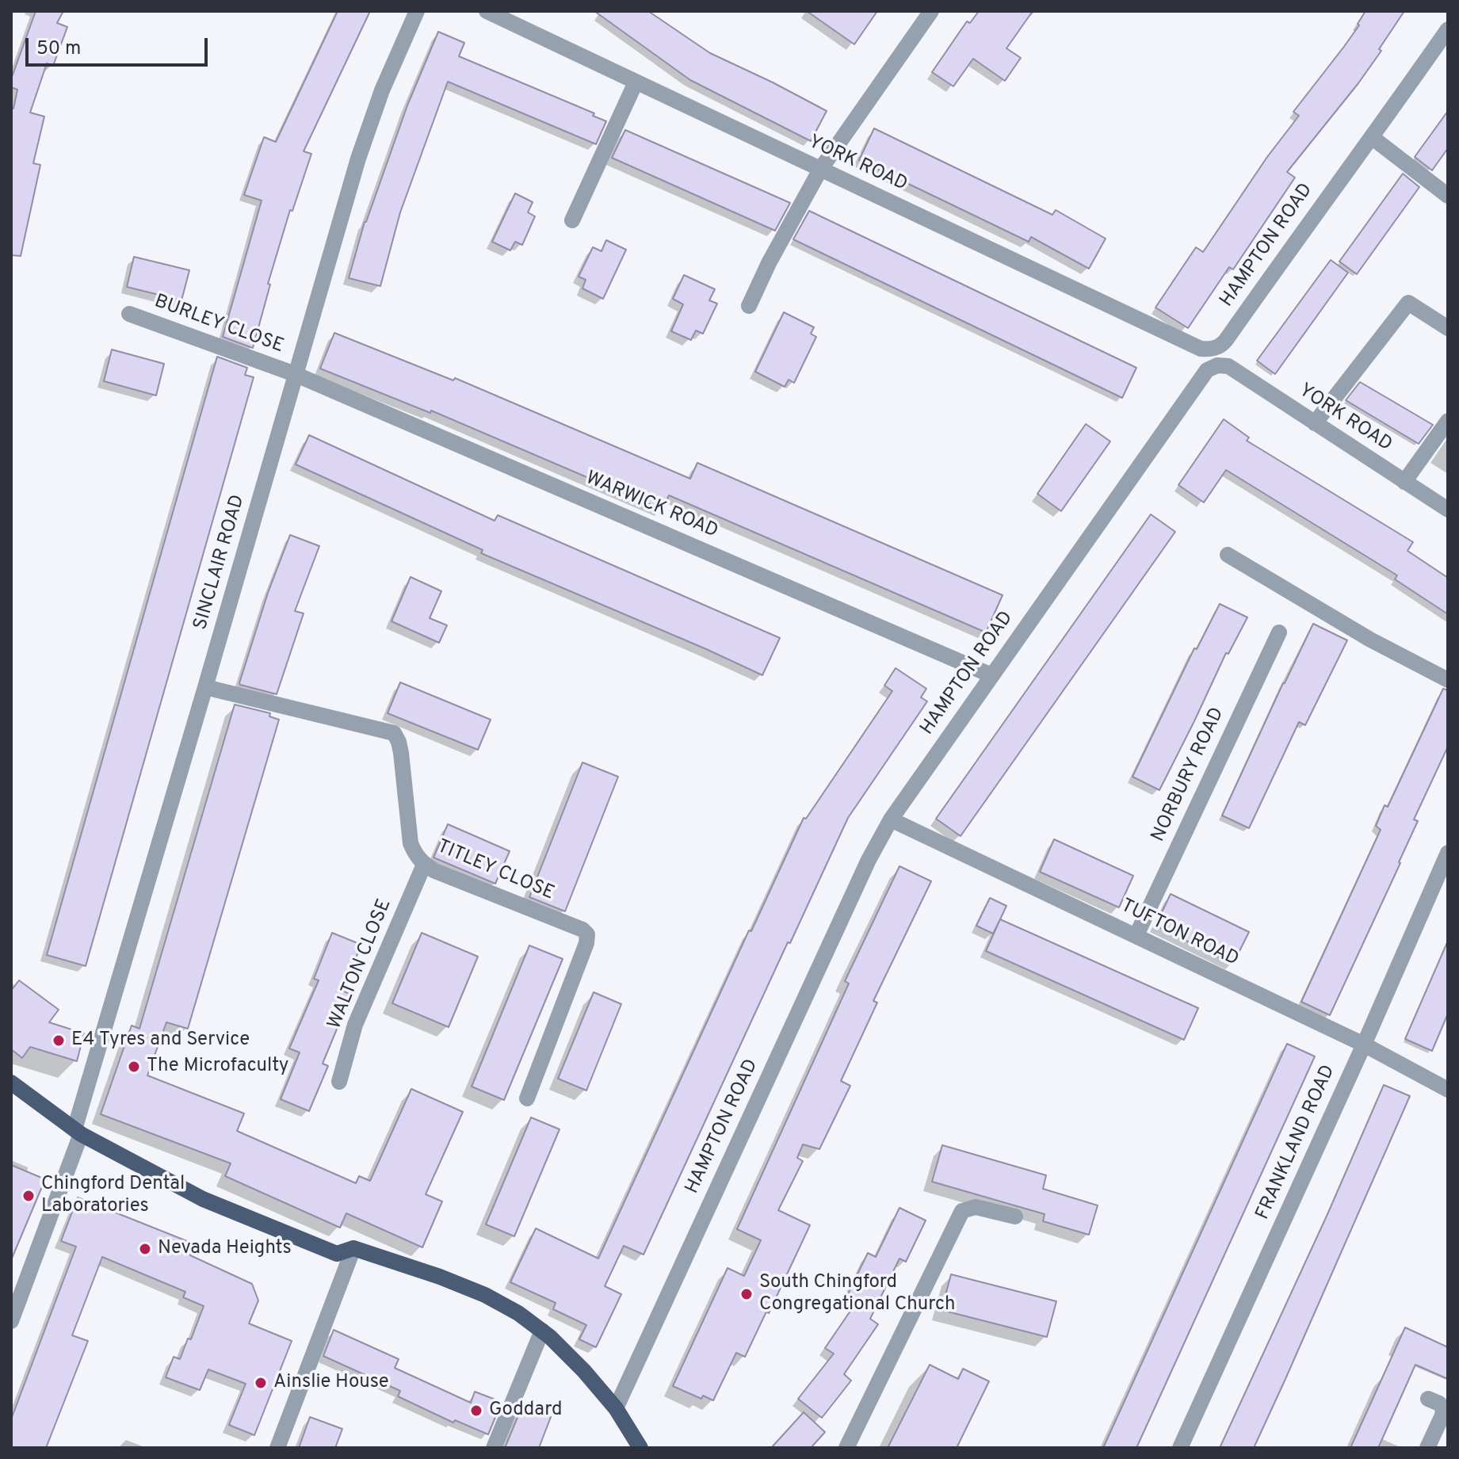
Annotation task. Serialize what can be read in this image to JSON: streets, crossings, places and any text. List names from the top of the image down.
{
  "streets": {
    "street": [
      "YORK ROAD",
      "HAMPTON ROAD",
      "BURLEY CLOSE",
      "WARWICK ROAD",
      "SINCLAIR ROAD",
      "NORBURY ROAD",
      "TITLEY CLOSE",
      "TUFTON ROAD",
      "WALTON CLOSE",
      "FRANKLAND ROAD"
    ]
  },
  "crossings": [
    ["YORK ROAD", "HAMPTON ROAD"],
    ["HAMPTON ROAD", "WARWICK ROAD"],
    ["HAMPTON ROAD", "TUFTON ROAD"],
    ["BURLEY CLOSE", "WARWICK ROAD"],
    ["BURLEY CLOSE", "SINCLAIR ROAD"],
    ["WARWICK ROAD", "SINCLAIR ROAD"],
    ["SINCLAIR ROAD", "TITLEY CLOSE"],
    ["NORBURY ROAD", "TUFTON ROAD"],
    ["TITLEY CLOSE", "WALTON CLOSE"],
    ["TUFTON ROAD", "FRANKLAND ROAD"]
  ],
  "places": [
    "E4 Tyres and Service",
    "The Microfaculty",
    "Chingford Dental Laboratories",
    "Nevada Heights",
    "South Chingford Congregational Church",
    "Ainslie House",
    "Goddard"
  ],
  "scale_bar": "50 m"
}
